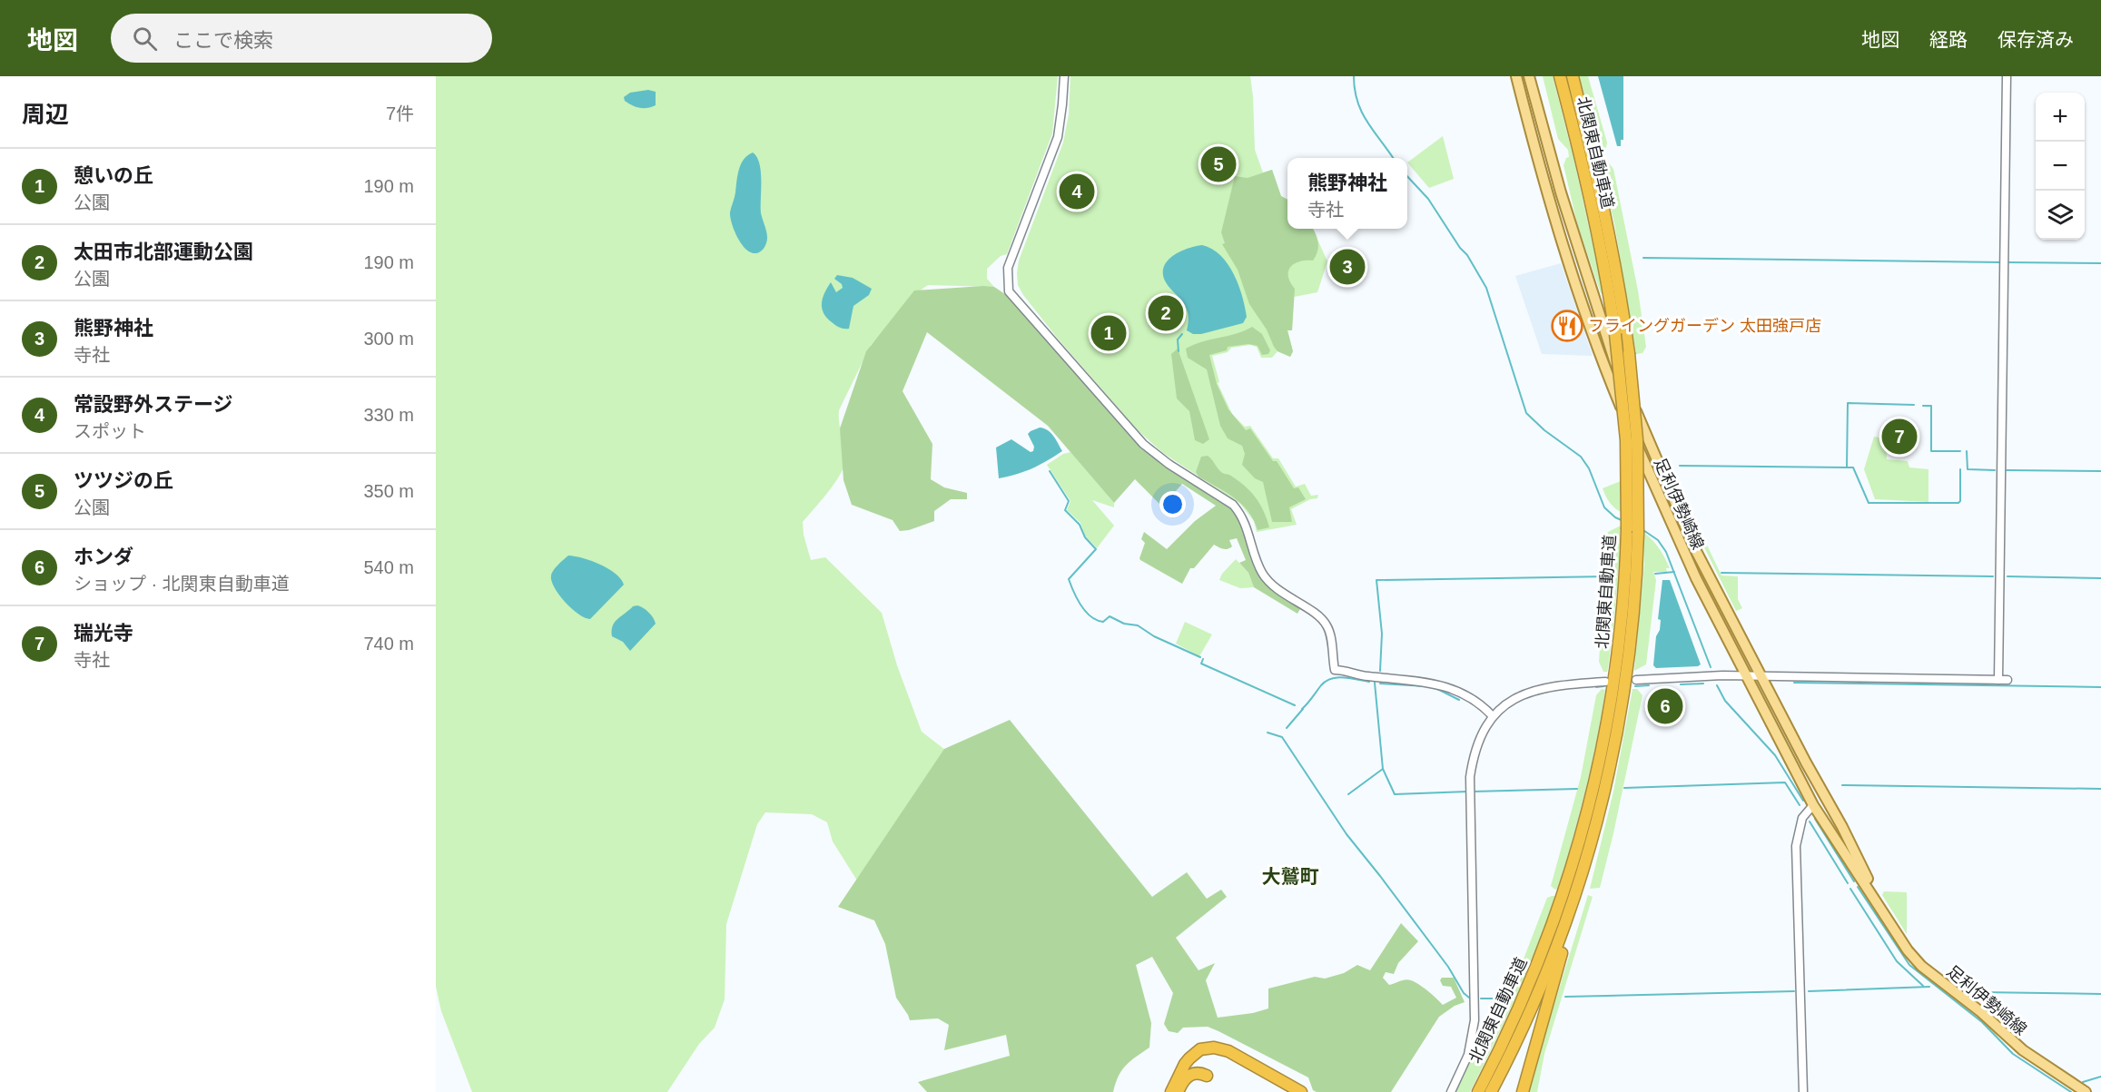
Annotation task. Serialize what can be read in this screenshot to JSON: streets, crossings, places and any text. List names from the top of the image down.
{
  "streets": {
    "highway": ["北関東自動車道"],
    "main road": ["足利伊勢崎線"]
  },
  "districts": ["大鷲町"],
  "places": {
    "restaurant": ["フライングガーデン 太田強戸店"]
  },
  "page": {
    "header": "地図",
    "search": "ここで検索",
    "nav": ["地図", "経路", "保存済み"],
    "heading": ["周辺", "7件"],
    "map_buttons": ["+", "−"],
    "pins": [
      "5",
      "4",
      "3",
      "2",
      "1",
      "7",
      "6"
    ],
    "list": [
      {
        "mark": "1",
        "name": "憩いの丘",
        "note": "公園",
        "value": "190 m"
      },
      {
        "mark": "2",
        "name": "太田市北部運動公園",
        "note": "公園",
        "value": "190 m"
      },
      {
        "mark": "3",
        "name": "熊野神社",
        "note": "寺社",
        "value": "300 m"
      },
      {
        "mark": "4",
        "name": "常設野外ステージ",
        "note": "スポット",
        "value": "330 m"
      },
      {
        "mark": "5",
        "name": "ツツジの丘",
        "note": "公園",
        "value": "350 m"
      },
      {
        "mark": "6",
        "name": "ホンダ",
        "note": "ショップ · 北関東自動車道",
        "value": "540 m"
      },
      {
        "mark": "7",
        "name": "瑞光寺",
        "note": "寺社",
        "value": "740 m"
      }
    ],
    "popup": ["熊野神社", "寺社"]
  }
}
